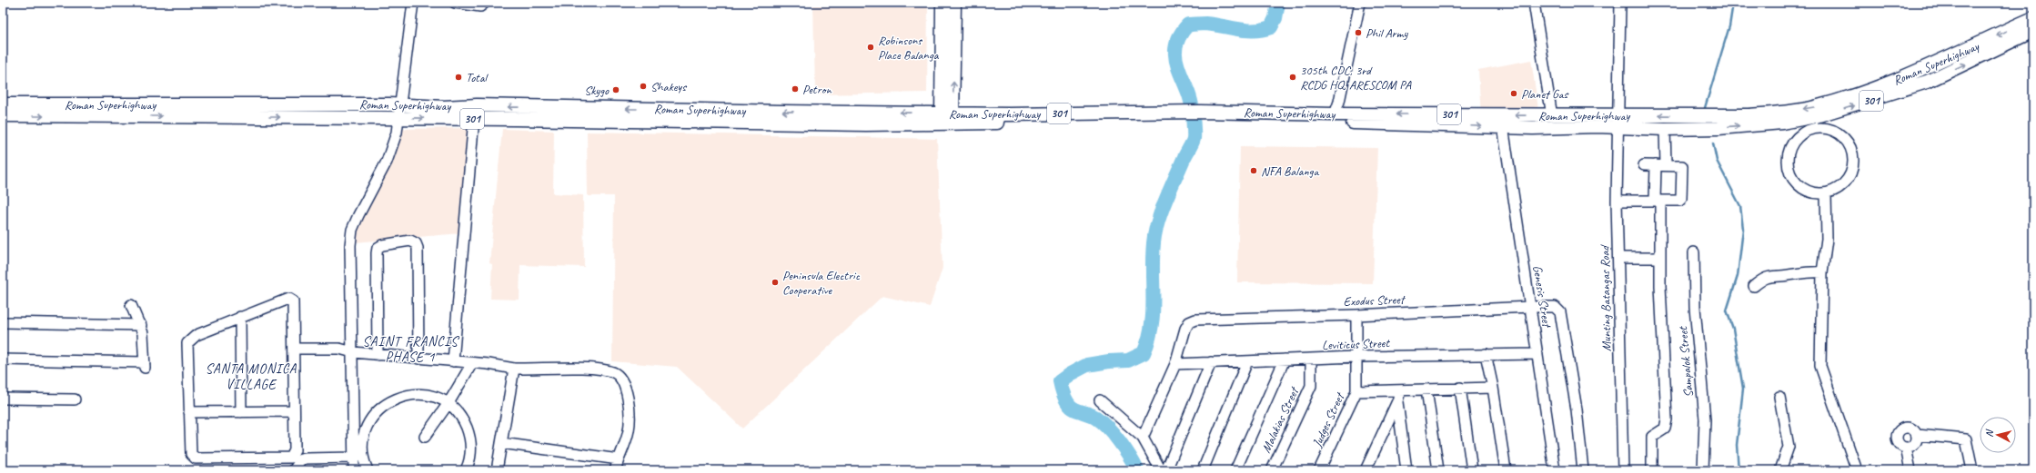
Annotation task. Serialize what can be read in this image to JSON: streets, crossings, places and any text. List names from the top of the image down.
{
  "streets": {
    "main road": ["Roman Superhighway", "301"],
    "street": [
      "Genesis Street",
      "Munting Batangas Road",
      "Exodus Street",
      "Leviticus Street",
      "Sampalok Street",
      "Malakias Street",
      "Judges Street"
    ]
  },
  "crossings": [
    ["Roman Superhighway", "Genesis Street"],
    ["Roman Superhighway", "Munting Batangas Road"],
    ["Genesis Street", "Exodus Street"],
    ["Genesis Street", "Leviticus Street"],
    ["Exodus Street", "Leviticus Street"],
    ["Exodus Street", "Judges Street"],
    ["Leviticus Street", "Malakias Street"],
    ["Leviticus Street", "Judges Street"]
  ],
  "districts": ["SAINT FRANCIS PHASE 1", "SANTA MONICA VILLAGE"],
  "places": [
    "Phil Army",
    "Robinsons Place Balanga",
    "Total",
    "305th CDC, 3rd RCDG HQ, ARESCOM PA",
    "Shakeys",
    "Petron",
    "Skygo",
    "Planet Gas",
    "NFA Balanga",
    "Peninsula Electric Cooperative"
  ],
  "north": "left"
}
